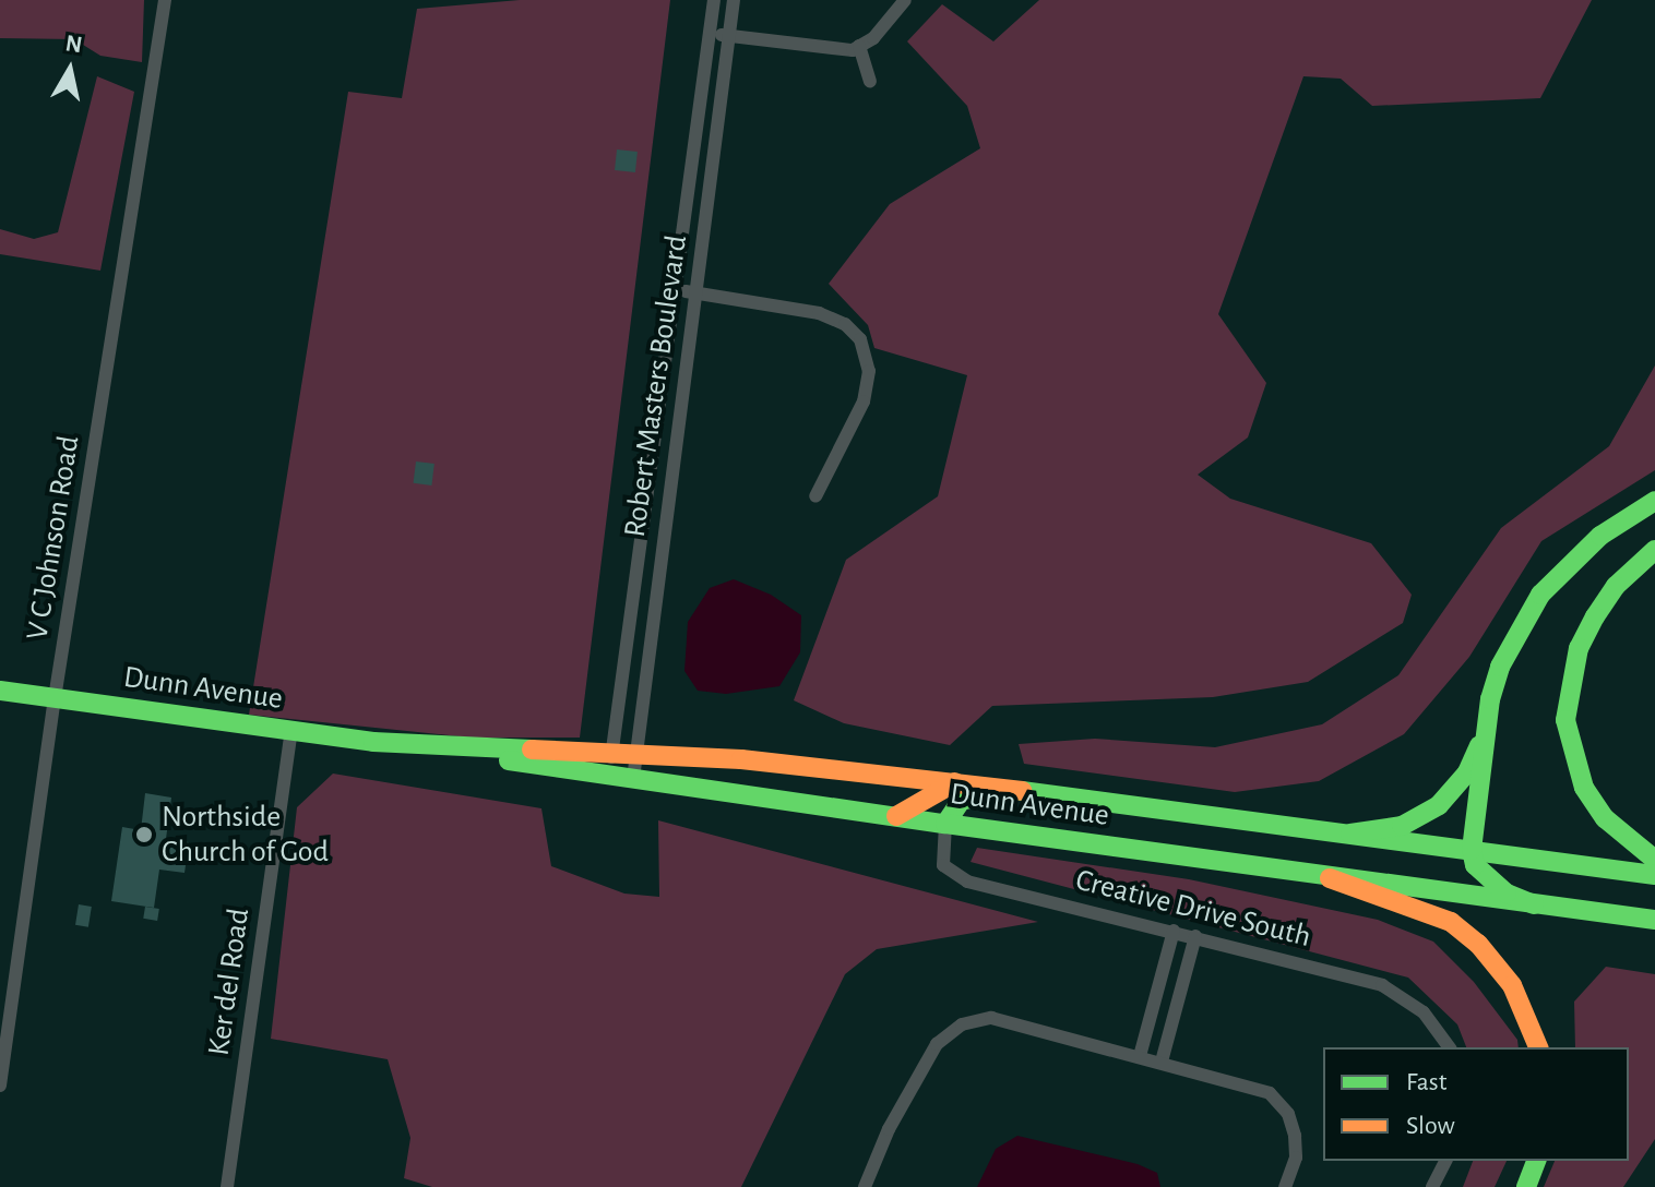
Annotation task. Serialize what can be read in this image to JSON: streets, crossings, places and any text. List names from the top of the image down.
{
  "streets": {
    "main road": ["Dunn Avenue"],
    "street": [
      "Robert Masters Boulevard",
      "V C Johnson Road",
      "Creative Drive South",
      "Ker del Road"
    ]
  },
  "crossings": [
    ["Robert Masters Boulevard", "Dunn Avenue"],
    ["V C Johnson Road", "Dunn Avenue"],
    ["Dunn Avenue", "Creative Drive South"],
    ["Dunn Avenue", "Ker del Road"]
  ],
  "places": ["Northside Church of God"],
  "legend": ["Fast", "Slow"],
  "north": "top"
}
